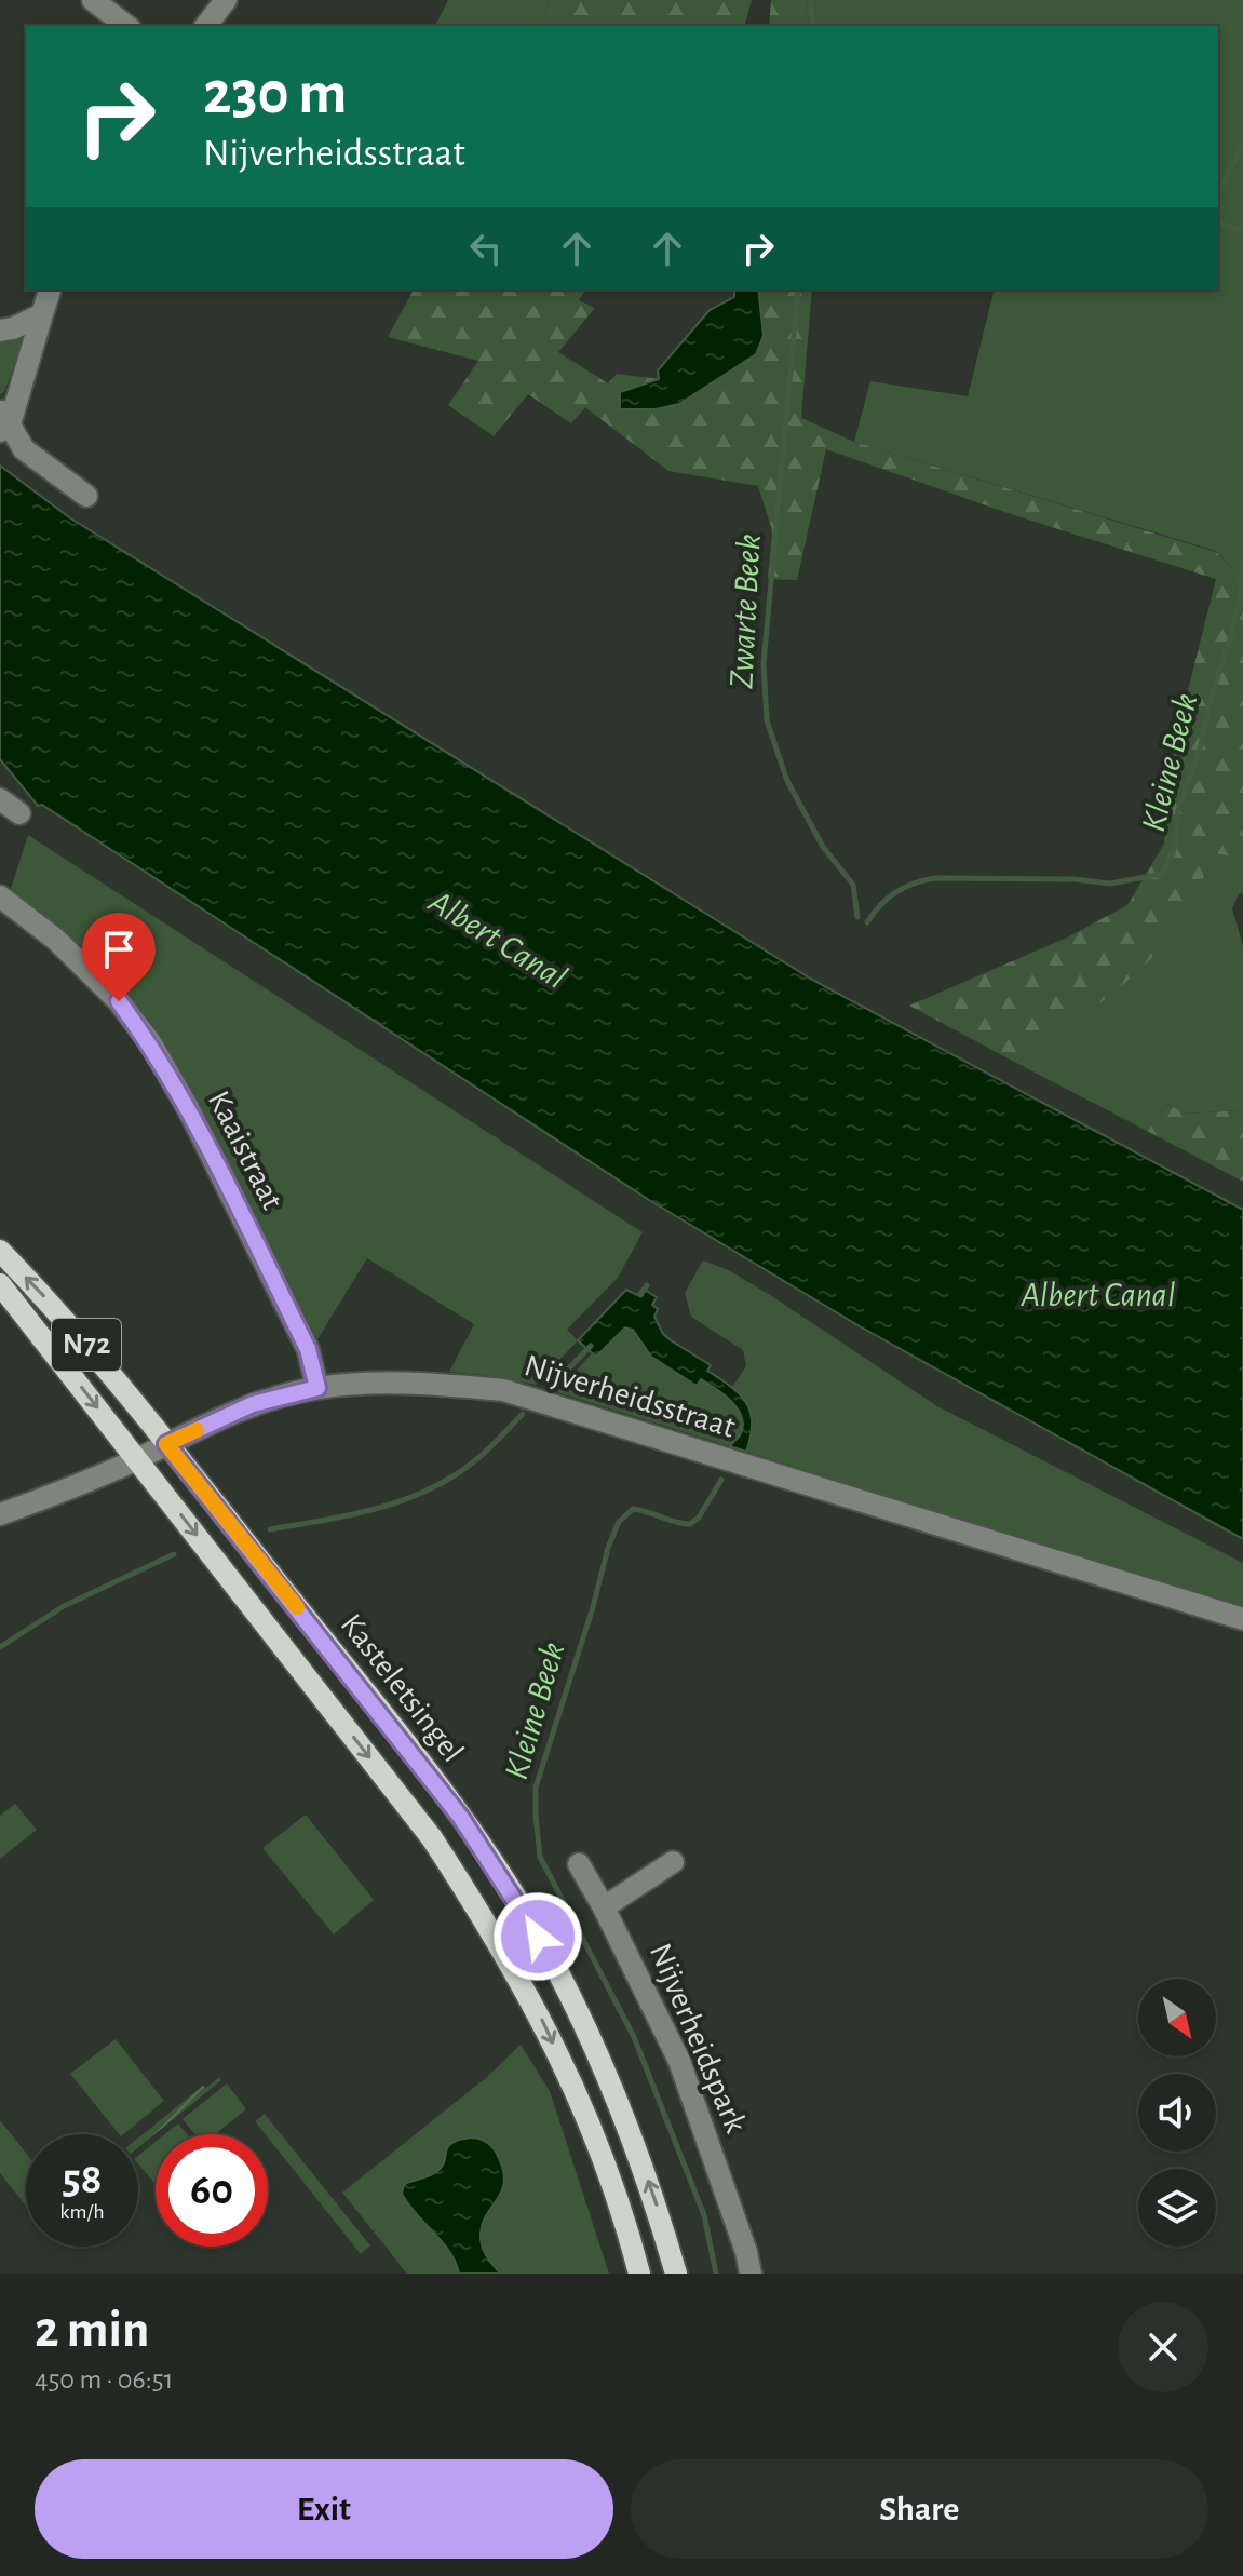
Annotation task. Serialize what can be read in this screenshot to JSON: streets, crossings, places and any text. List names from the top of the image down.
{
  "streets": {
    "main road": ["N72", "Kasteletsingel"],
    "street": ["Kaaistraat", "Nijverheidsstraat", "Nijverheidspark"]
  },
  "crossings": [
    ["Kaaistraat", "Nijverheidsstraat"],
    ["Nijverheidsstraat", "Kasteletsingel"]
  ],
  "water": ["Zwarte Beek", "Kleine Beek", "Albert Canal"],
  "north": "bottom right",
  "page": {
    "turn": ["230 m", "Nijverheidsstraat"],
    "speed": "58 km/h",
    "limit": "60",
    "heading": ["2 min", "450 m · 06:51"],
    "buttons": ["Exit", "Share"]
  }
}
